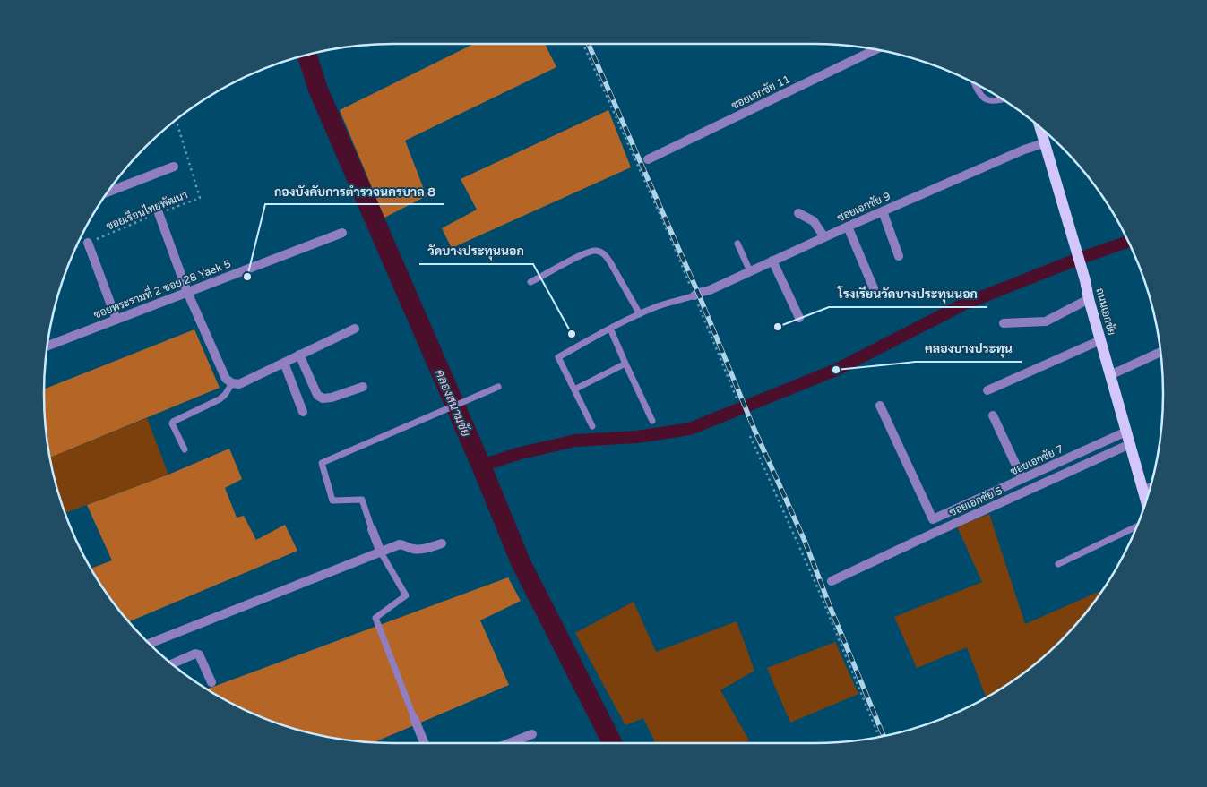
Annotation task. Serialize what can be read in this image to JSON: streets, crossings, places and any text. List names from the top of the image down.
{
  "streets": {
    "main road": ["ถนนเอกชัย"],
    "street": [
      "ซอยเอกชัย 11",
      "ซอยเอกชัย 9",
      "ซอยพระรามที่ 2 ซอย 28 Yaek 5",
      "ซอยเอกชัย 7",
      "ซอยเอกชัย 5"
    ],
    "path": ["ซอยเรือนไทยพัฒนา"]
  },
  "crossings": [
    ["ซอยเอกชัย 9", "ถนนเอกชัย"],
    ["ถนนเอกชัย", "ซอยเอกชัย 7"],
    ["ถนนเอกชัย", "ซอยเอกชัย 5"]
  ],
  "water": ["คลองสนามชัย"],
  "places": [
    "กองบังคับการตำรวจนครบาล 8",
    "โรงเรียนวัดบางประทุนนอก",
    "วัดบางประทุนนอก",
    "คลองบางประทุน"
  ]
}
